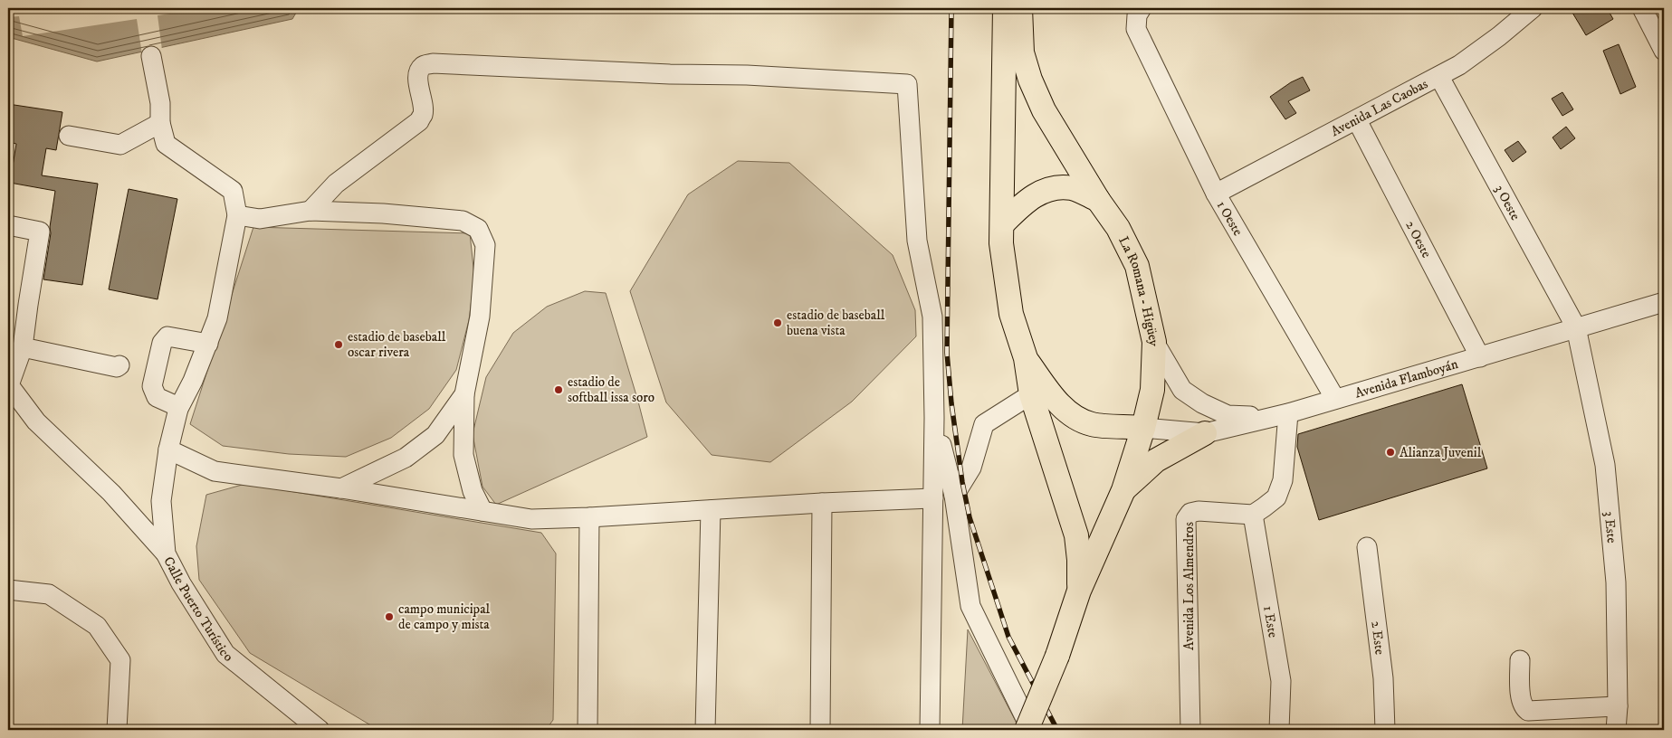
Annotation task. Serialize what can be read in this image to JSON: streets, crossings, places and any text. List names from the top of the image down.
{
  "streets": {
    "main road": ["La Romana - Higüey"],
    "street": [
      "Avenida Las Caobas",
      "3 Oeste",
      "1 Oeste",
      "2 Oeste",
      "Avenida Flamboyán",
      "3 Este",
      "Avenida Los Almendros",
      "Calle Puerto Turístico",
      "1 Este",
      "2 Este"
    ]
  },
  "crossings": [
    ["Avenida Las Caobas", "3 Oeste"],
    ["Avenida Las Caobas", "1 Oeste"],
    ["Avenida Las Caobas", "2 Oeste"],
    ["3 Oeste", "Avenida Flamboyán"],
    ["3 Oeste", "3 Este"],
    ["1 Oeste", "Avenida Flamboyán"],
    ["2 Oeste", "Avenida Flamboyán"],
    ["La Romana - Higüey", "Avenida Flamboyán"],
    ["Avenida Flamboyán", "3 Este"],
    ["Avenida Los Almendros", "1 Este"]
  ],
  "places": [
    "estadio de baseball buena vista",
    "estadio de baseball oscar rivera",
    "estadio de softball issa soro",
    "Alianza Juvenil",
    "campo municipal de campo y mista"
  ]
}
